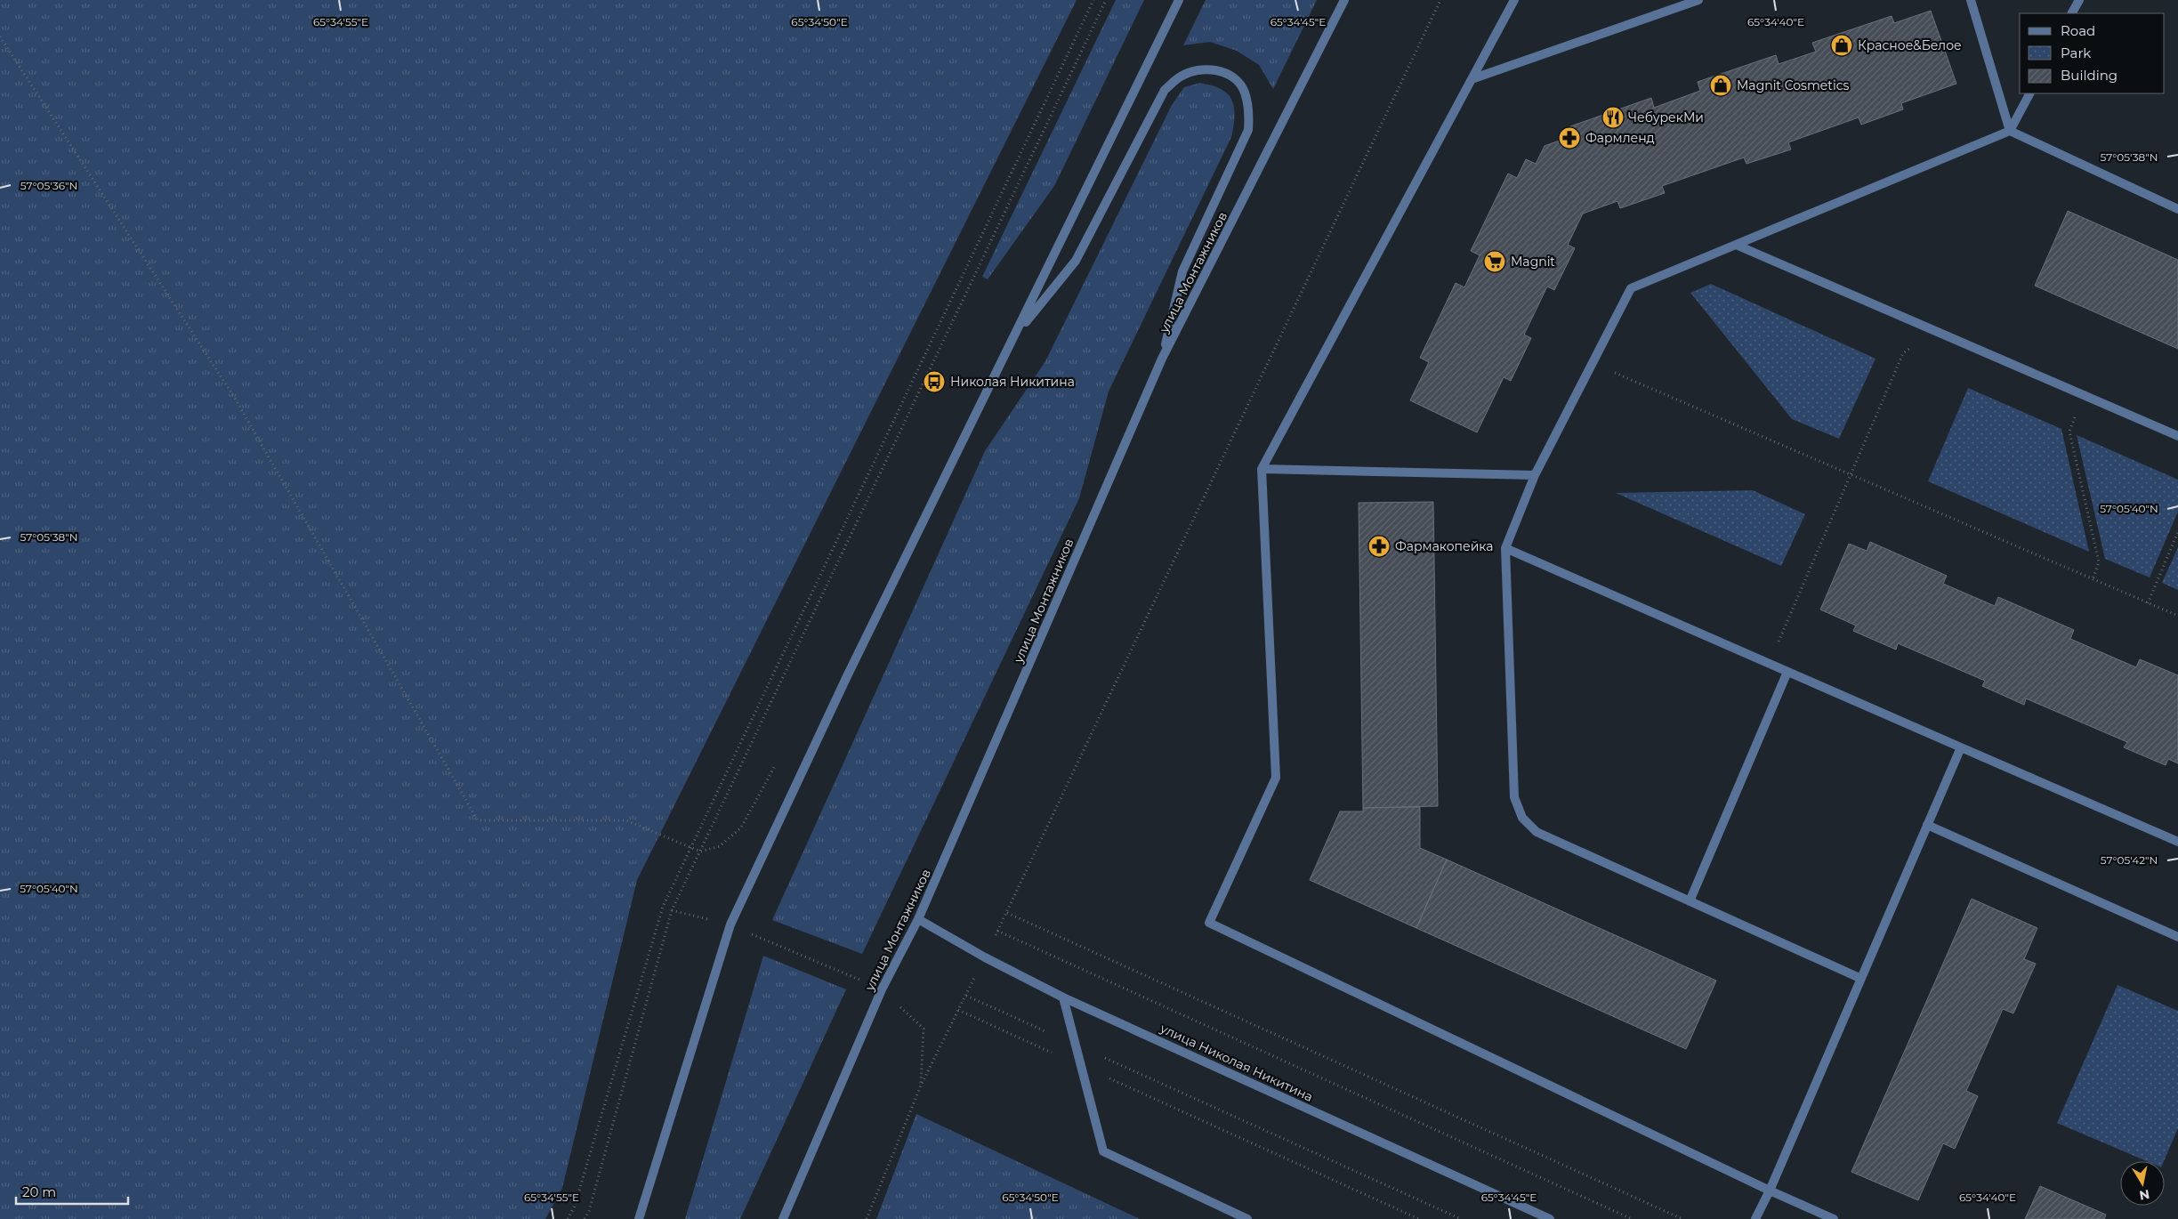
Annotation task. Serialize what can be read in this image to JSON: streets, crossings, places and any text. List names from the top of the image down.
{
  "streets": {
    "street": ["улица Монтажников", "улица Николая Никитина"]
  },
  "crossings": [
    ["улица Монтажников", "улица Николая Никитина"]
  ],
  "places": {
    "shop": ["Красное&Белое", "Magnit Cosmetics"],
    "restaurant": ["ЧебурекМи"],
    "pharmacy": ["Фармленд", "Фармакопейка"],
    "supermarket": ["Magnit"],
    "bus stop": ["Николая Никитина"]
  },
  "legend": ["Road", "Park", "Building"],
  "scale_bar": "20 m",
  "north": "bottom",
  "coordinates": [
    "65°34'55\"E",
    "65°34'50\"E",
    "65°34'45\"E",
    "65°34'40\"E",
    "57°05'38\"N",
    "57°05'36\"N",
    "57°05'40\"N",
    "57°05'42\"N"
  ]
}
